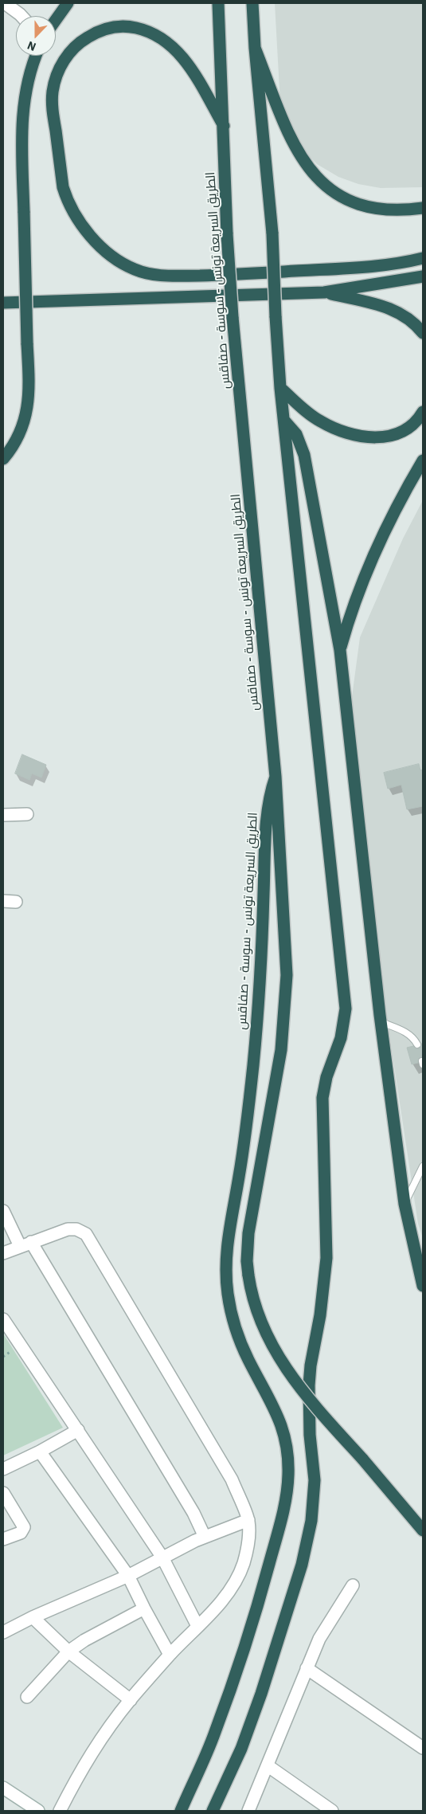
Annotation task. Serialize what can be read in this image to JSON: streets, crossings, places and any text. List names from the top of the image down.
{
  "streets": {
    "highway": ["الطريق السريعة تونس - سوسة - صفاقس"]
  },
  "north": "bottom"
}
